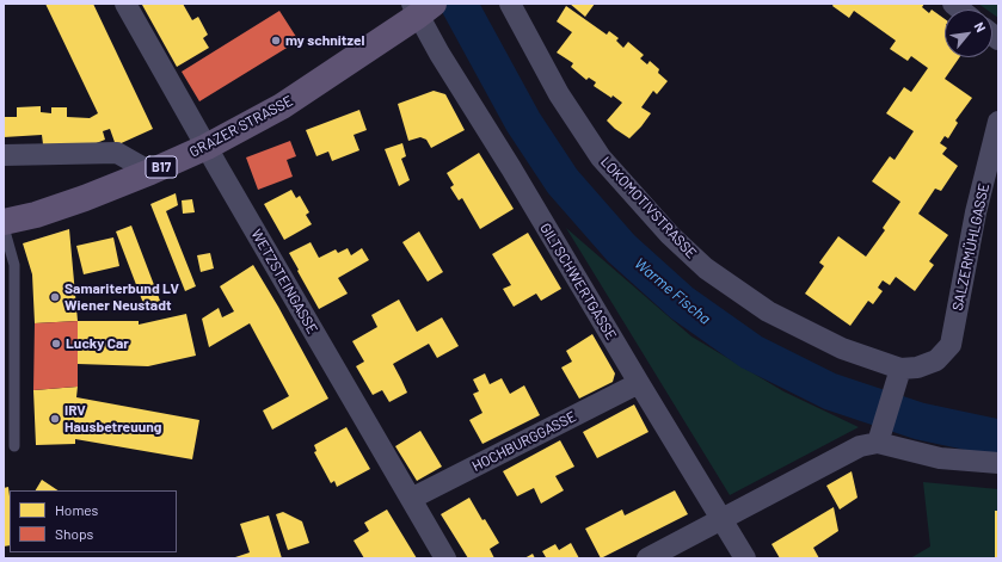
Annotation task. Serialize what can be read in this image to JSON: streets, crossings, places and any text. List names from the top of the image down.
{
  "streets": {
    "main road": ["GRAZER STRASSE", "B17"],
    "street": [
      "LOKOMOTIVSTRASSE",
      "SALZERMÜHLGASSE",
      "WETZSTEINGASSE",
      "GILTSCHWERTGASSE",
      "HOCHBURGGASSE"
    ]
  },
  "crossings": [
    ["GRAZER STRASSE", "WETZSTEINGASSE"],
    ["GRAZER STRASSE", "GILTSCHWERTGASSE"],
    ["LOKOMOTIVSTRASSE", "SALZERMÜHLGASSE"],
    ["WETZSTEINGASSE", "HOCHBURGGASSE"],
    ["GILTSCHWERTGASSE", "HOCHBURGGASSE"]
  ],
  "water": ["Warme Fischa"],
  "places": [
    "my schnitzel",
    "Samariterbund LV Wiener Neustadt",
    "Lucky Car",
    "IRV Hausbetreuung"
  ],
  "legend": ["Homes", "Shops"],
  "north": "top right"
}
